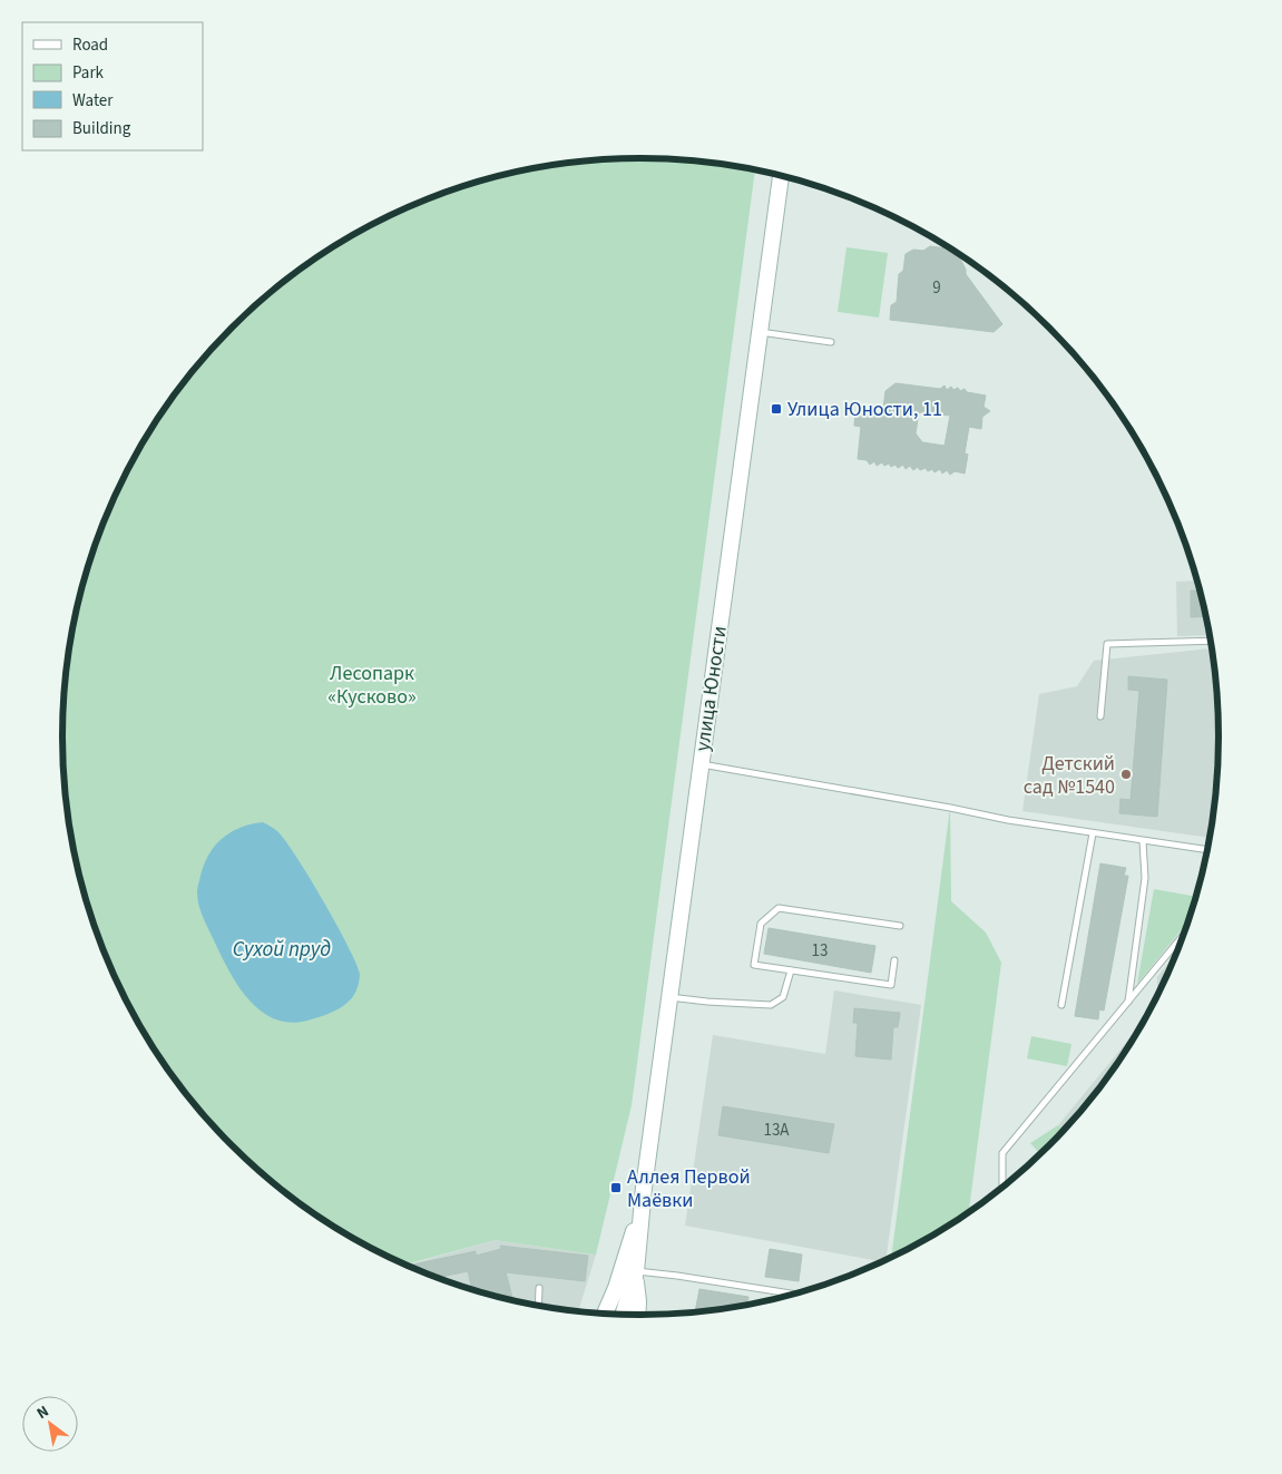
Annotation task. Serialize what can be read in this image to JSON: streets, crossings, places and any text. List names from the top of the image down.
{
  "streets": {
    "main road": ["улица Юности"]
  },
  "water": ["Сухой пруд"],
  "parks": ["Лесопарк «Кусково»"],
  "places": {
    "transit": ["Улица Юности, 11", "Аллея Первой Маёвки"],
    "other": ["Детский сад №1540"]
  },
  "house_numbers": ["9", "13", "13А"],
  "legend": [
    "Road",
    "Park",
    "Water",
    "Building"
  ],
  "north": "top left"
}
